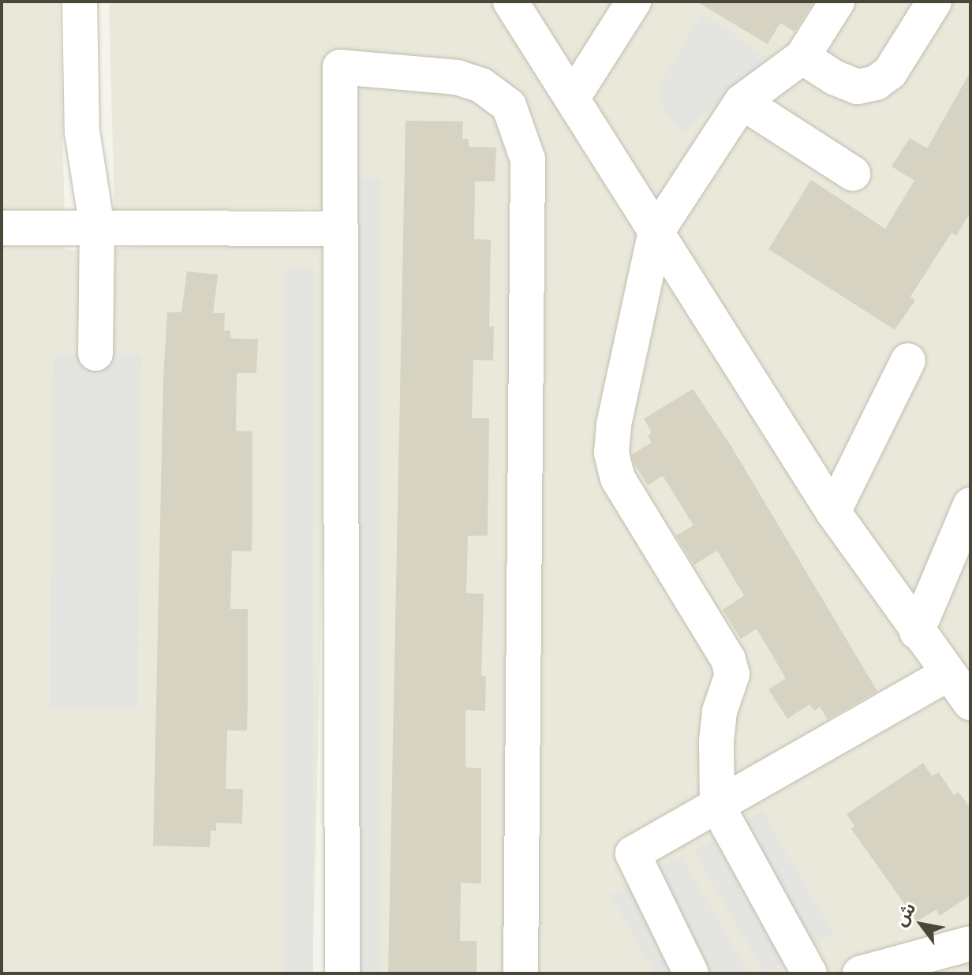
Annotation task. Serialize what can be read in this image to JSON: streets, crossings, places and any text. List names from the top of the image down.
{
  "north": "top left"
}
